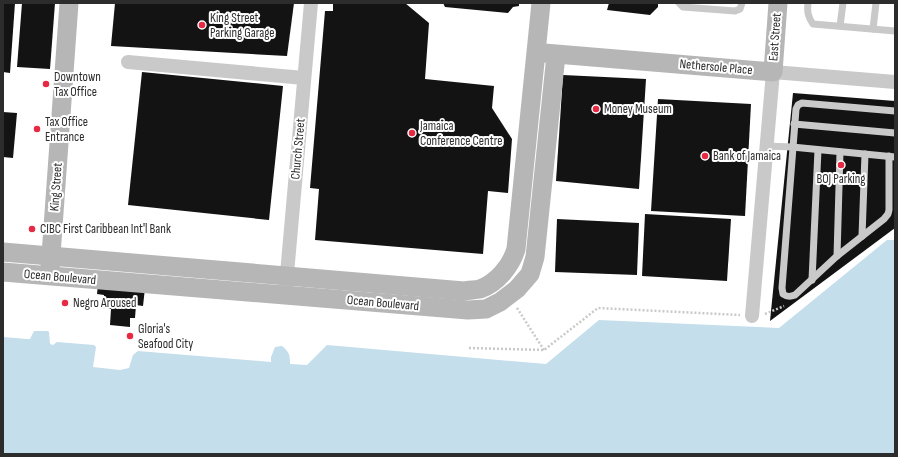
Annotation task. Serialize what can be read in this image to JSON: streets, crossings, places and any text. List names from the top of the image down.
{
  "streets": {
    "street": [
      "East Street",
      "Nethersole Place",
      "Church Street",
      "King Street",
      "Ocean Boulevard"
    ]
  },
  "crossings": [
    ["East Street", "Nethersole Place"],
    ["Nethersole Place", "Ocean Boulevard"],
    ["Church Street", "Ocean Boulevard"],
    ["King Street", "Ocean Boulevard"]
  ],
  "places": [
    "King Street Parking Garage",
    "Downtown Tax Office",
    "Money Museum",
    "Tax Office Entrance",
    "Jamaica Conference Centre",
    "Bank of Jamaica",
    "BOJ Parking",
    "CIBC First Caribbean Int'l Bank",
    "Negro Aroused",
    "Gloria's Seafood City"
  ]
}
